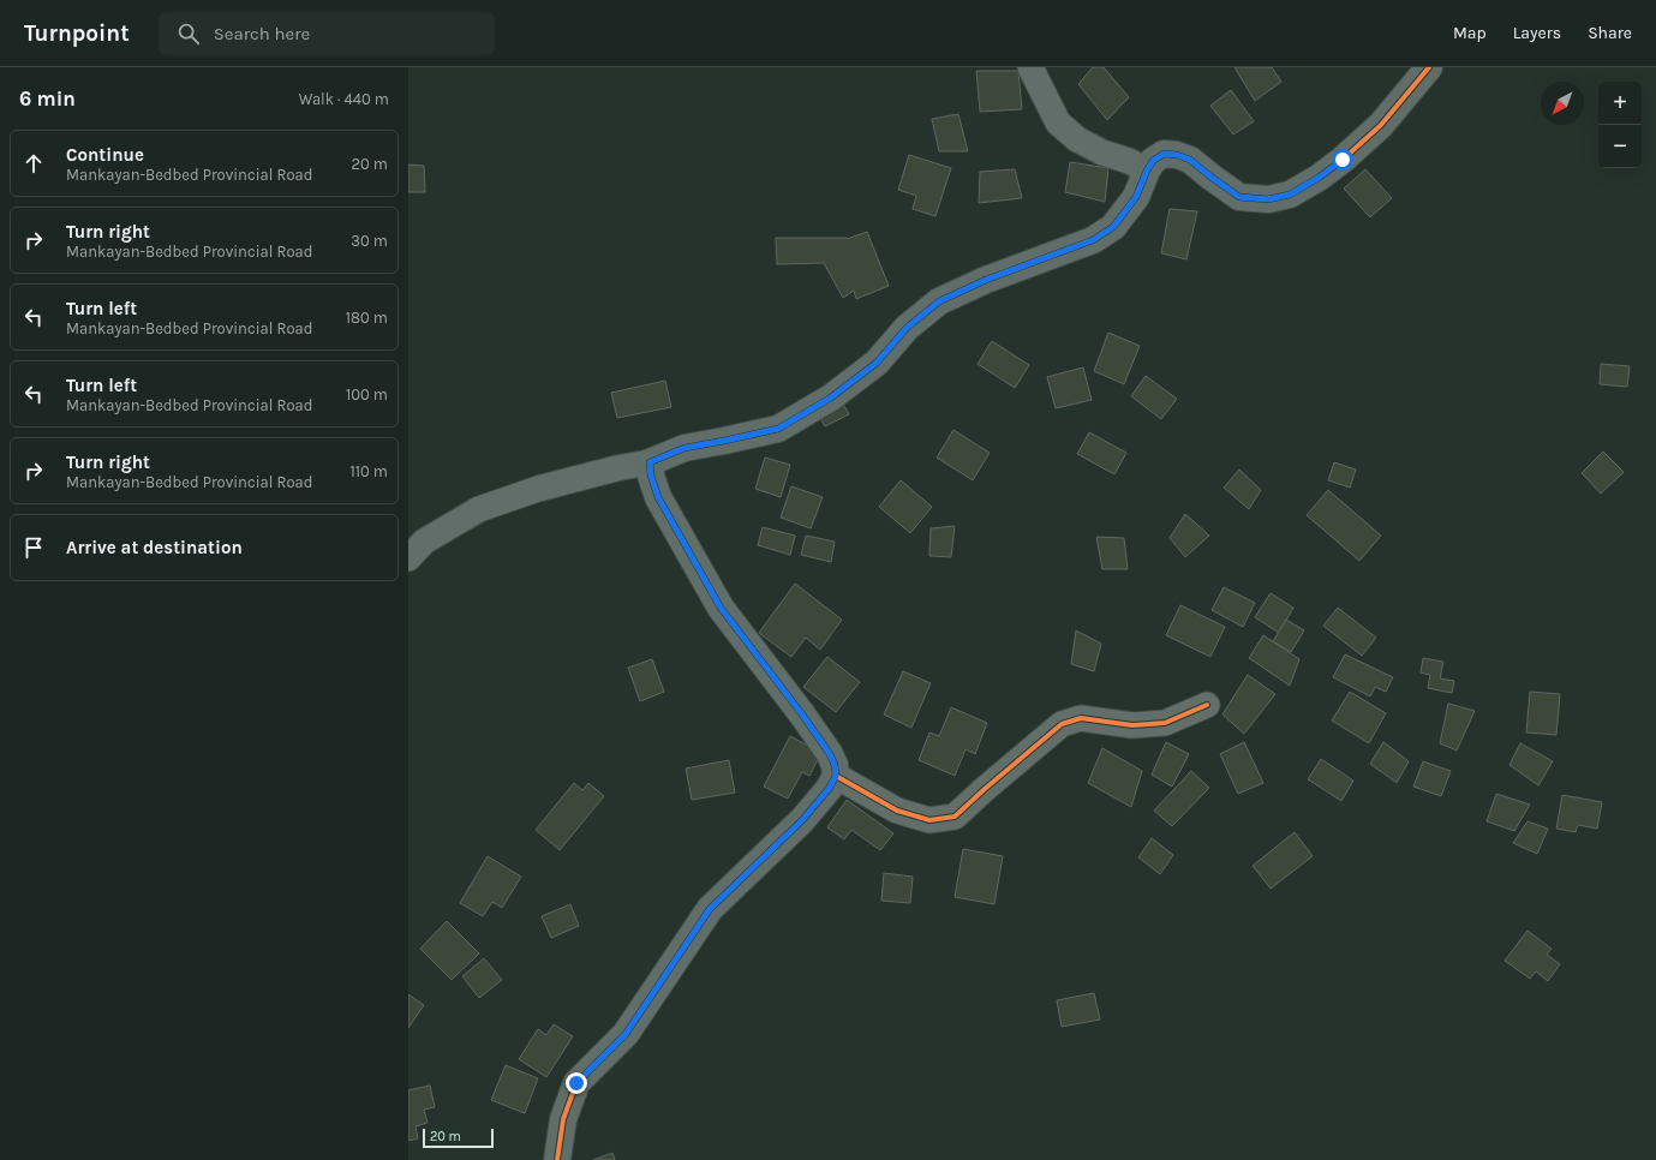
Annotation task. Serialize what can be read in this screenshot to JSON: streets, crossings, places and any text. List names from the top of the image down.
{
  "scale_bar": "20 m",
  "north": "bottom left",
  "page": {
    "header": "Turnpoint",
    "search": "Search here",
    "nav": ["Map", "Layers", "Share"],
    "heading": ["6 min", "Walk · 440 m"],
    "map_buttons": ["+", "−"],
    "list": [
      ["Continue", "Mankayan-Bedbed Provincial Road", "20 m"],
      ["Turn right", "Mankayan-Bedbed Provincial Road", "30 m"],
      ["Turn left", "Mankayan-Bedbed Provincial Road", "180 m"],
      ["Turn left", "Mankayan-Bedbed Provincial Road", "100 m"],
      ["Turn right", "Mankayan-Bedbed Provincial Road", "110 m"],
      "Arrive at destination"
    ],
    "scale": "20 m"
  }
}
